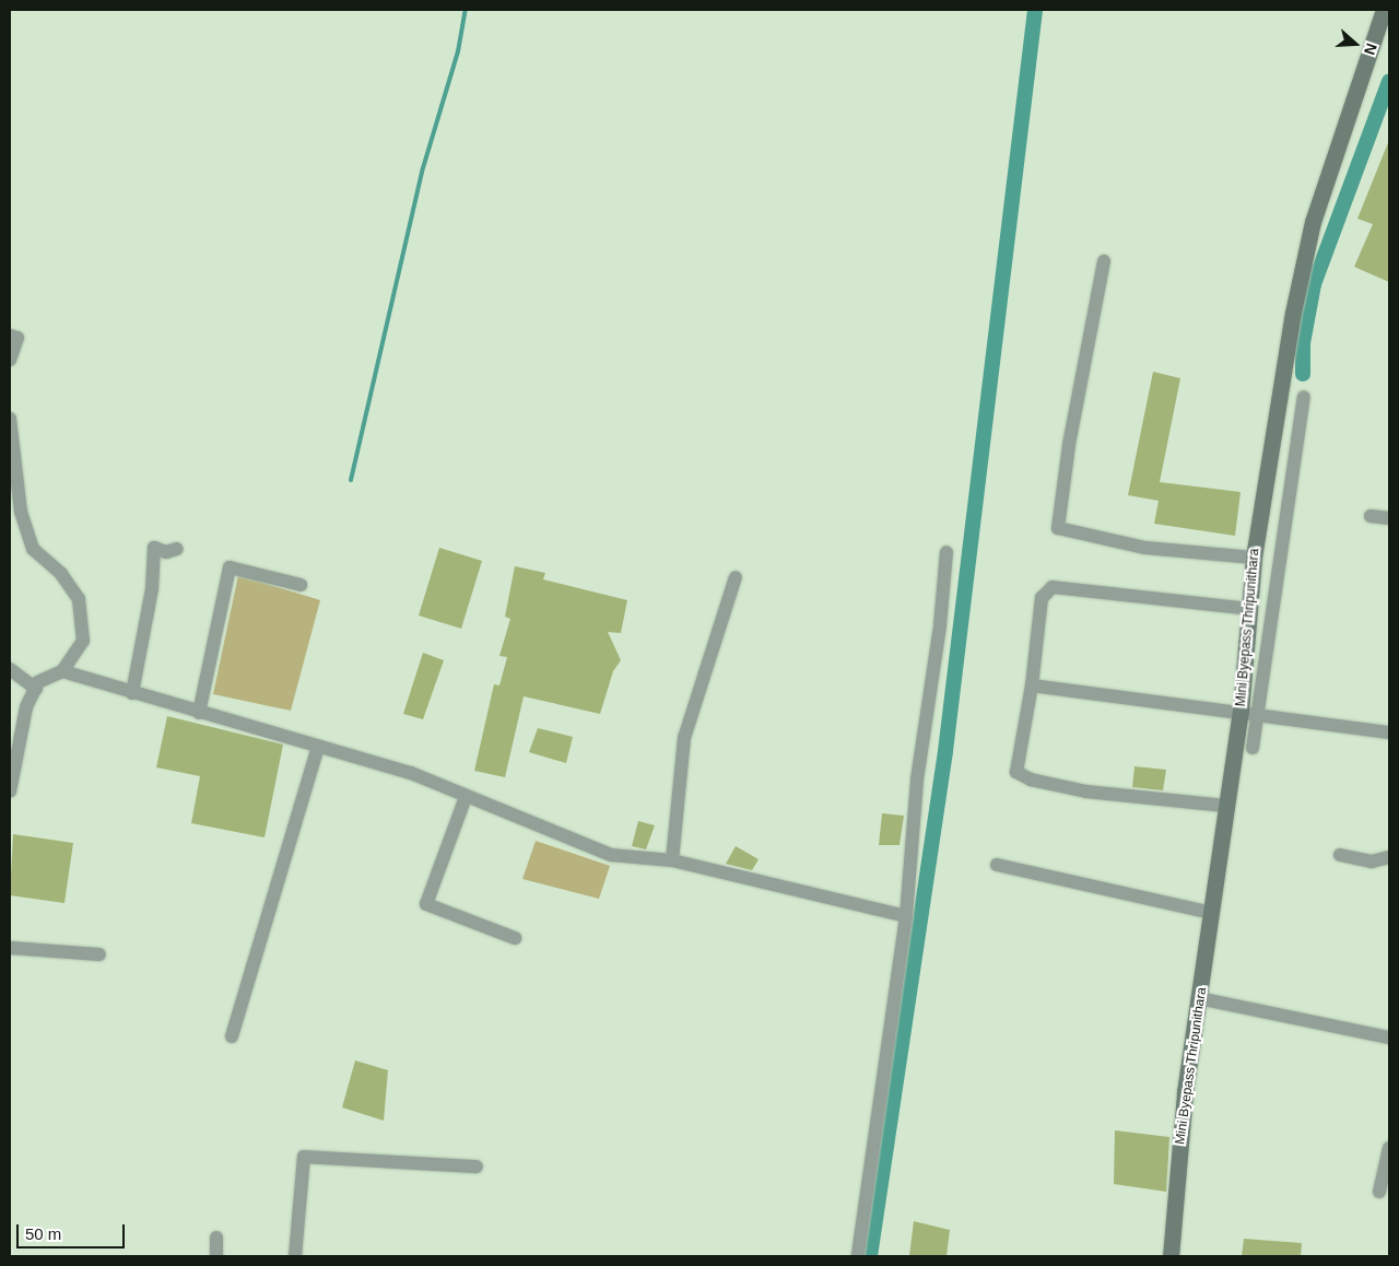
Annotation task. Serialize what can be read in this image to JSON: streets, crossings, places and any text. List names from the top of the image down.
{
  "streets": {
    "main road": ["Mini Byepass Thripunithara"]
  },
  "scale_bar": "50 m",
  "north": "right"
}
